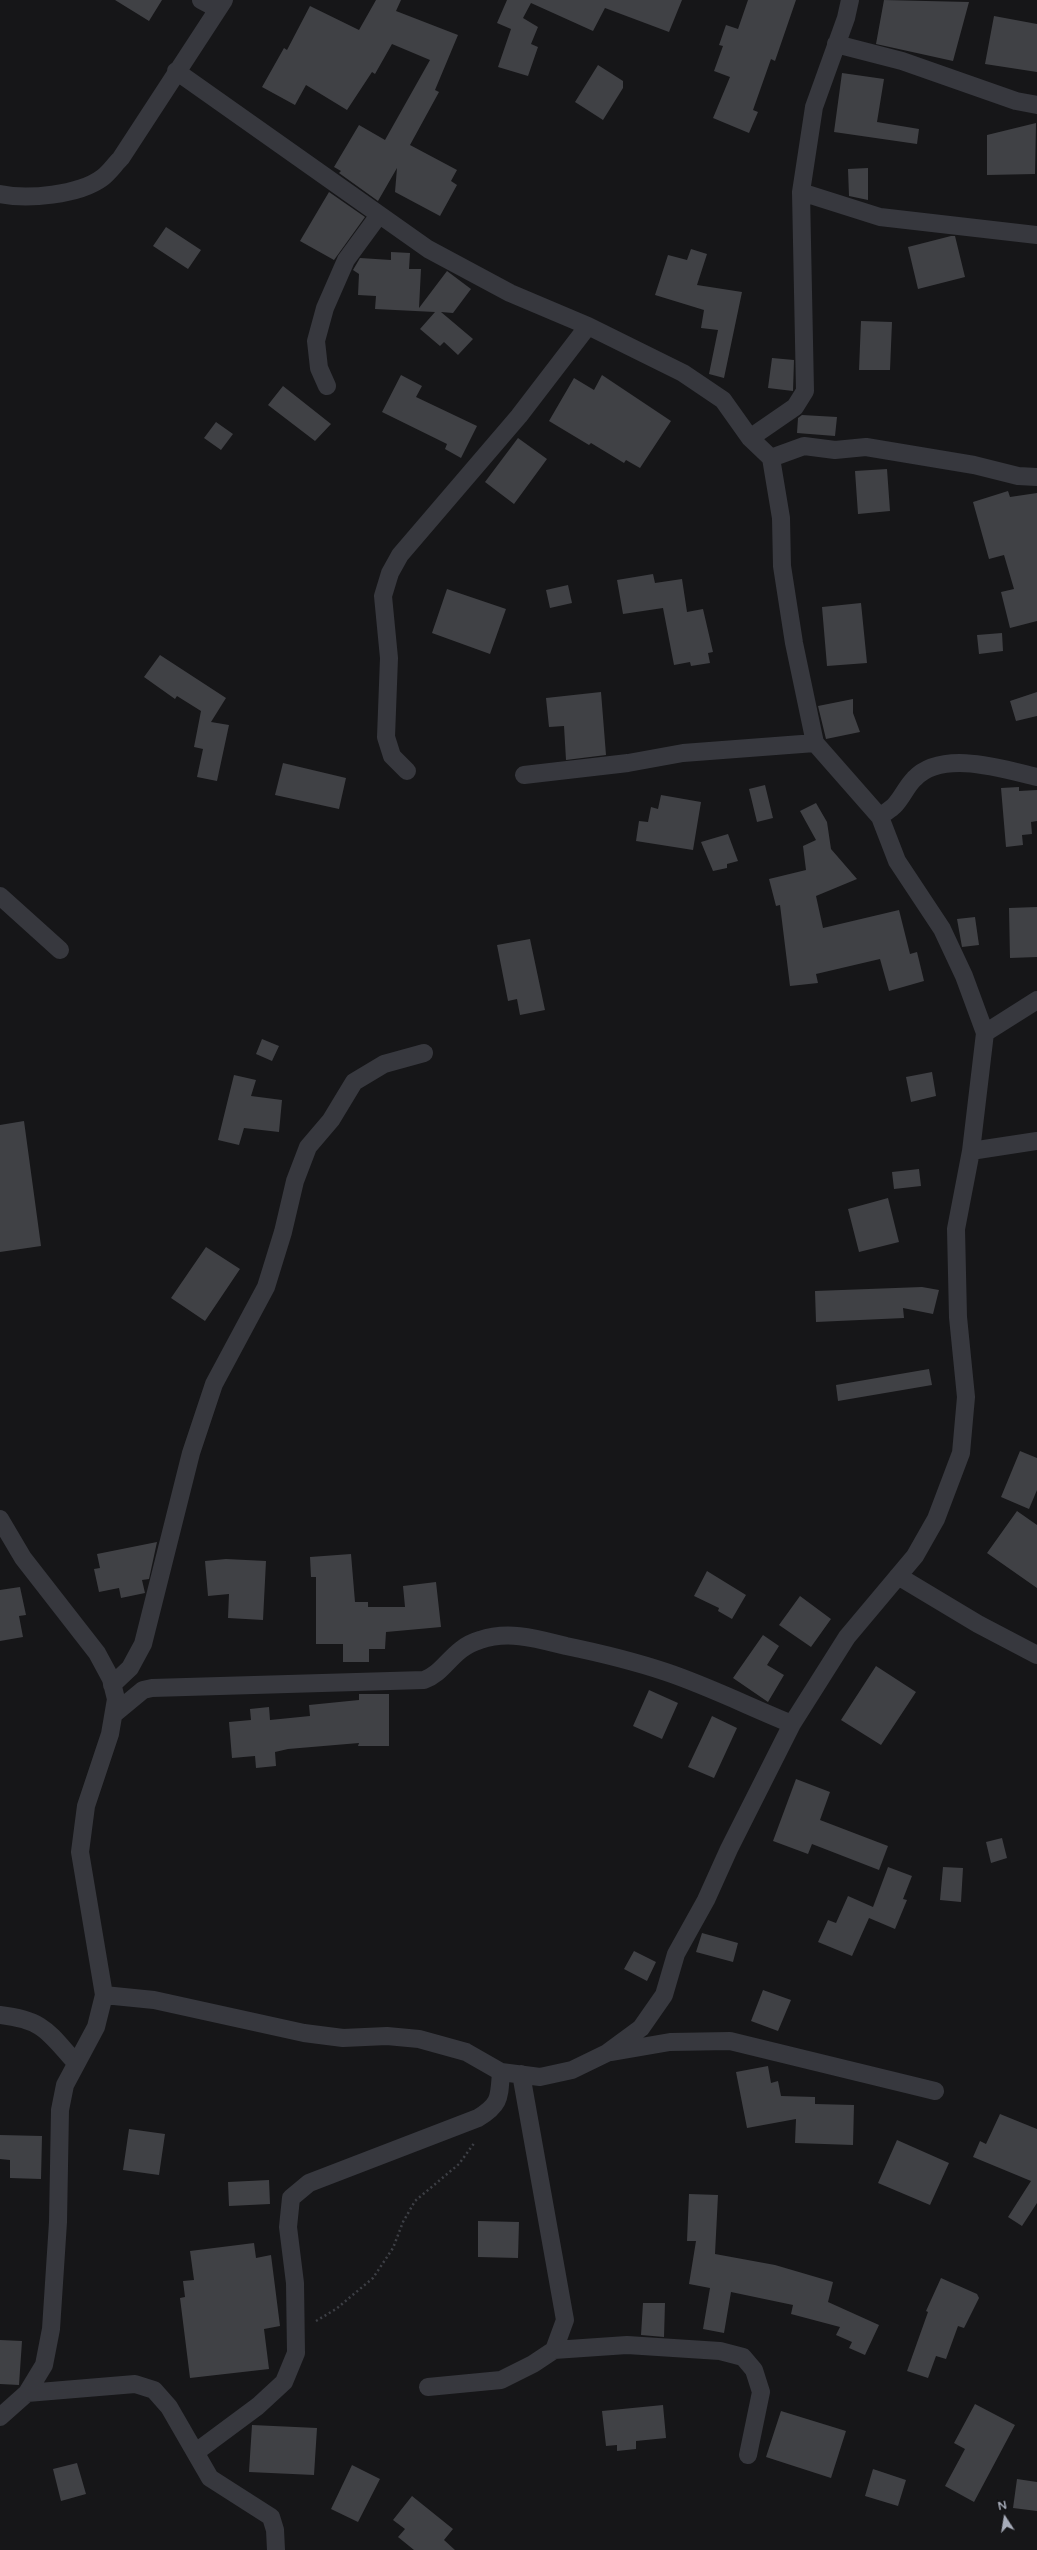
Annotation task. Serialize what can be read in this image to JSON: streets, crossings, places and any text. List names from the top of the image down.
{
  "north": "top"
}
